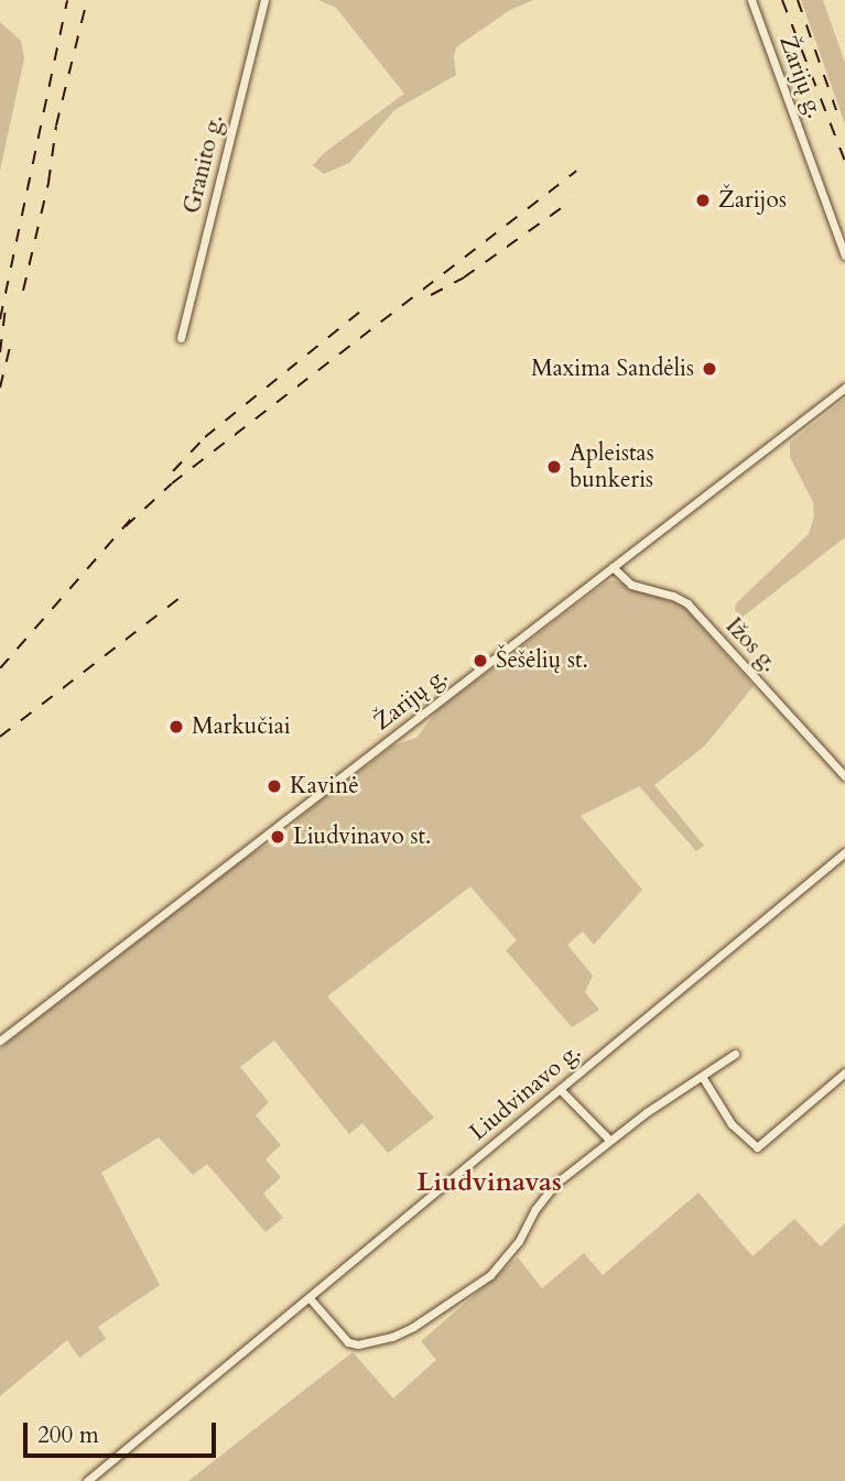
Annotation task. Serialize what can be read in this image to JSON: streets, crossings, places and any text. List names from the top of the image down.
{
  "streets": {
    "street": [
      "Žarijų g.",
      "Granito g.",
      "Ižos g.",
      "Liudvinavo g."
    ]
  },
  "crossings": [
    ["Žarijų g.", "Ižos g."]
  ],
  "districts": ["Liudvinavas"],
  "places": [
    "Žarijos",
    "Maxima Sandėlis",
    "Apleistas bunkeris",
    "Šešėlių st.",
    "Markučiai",
    "Kavinė",
    "Liudvinavo st."
  ],
  "scale_bar": "200 m"
}
